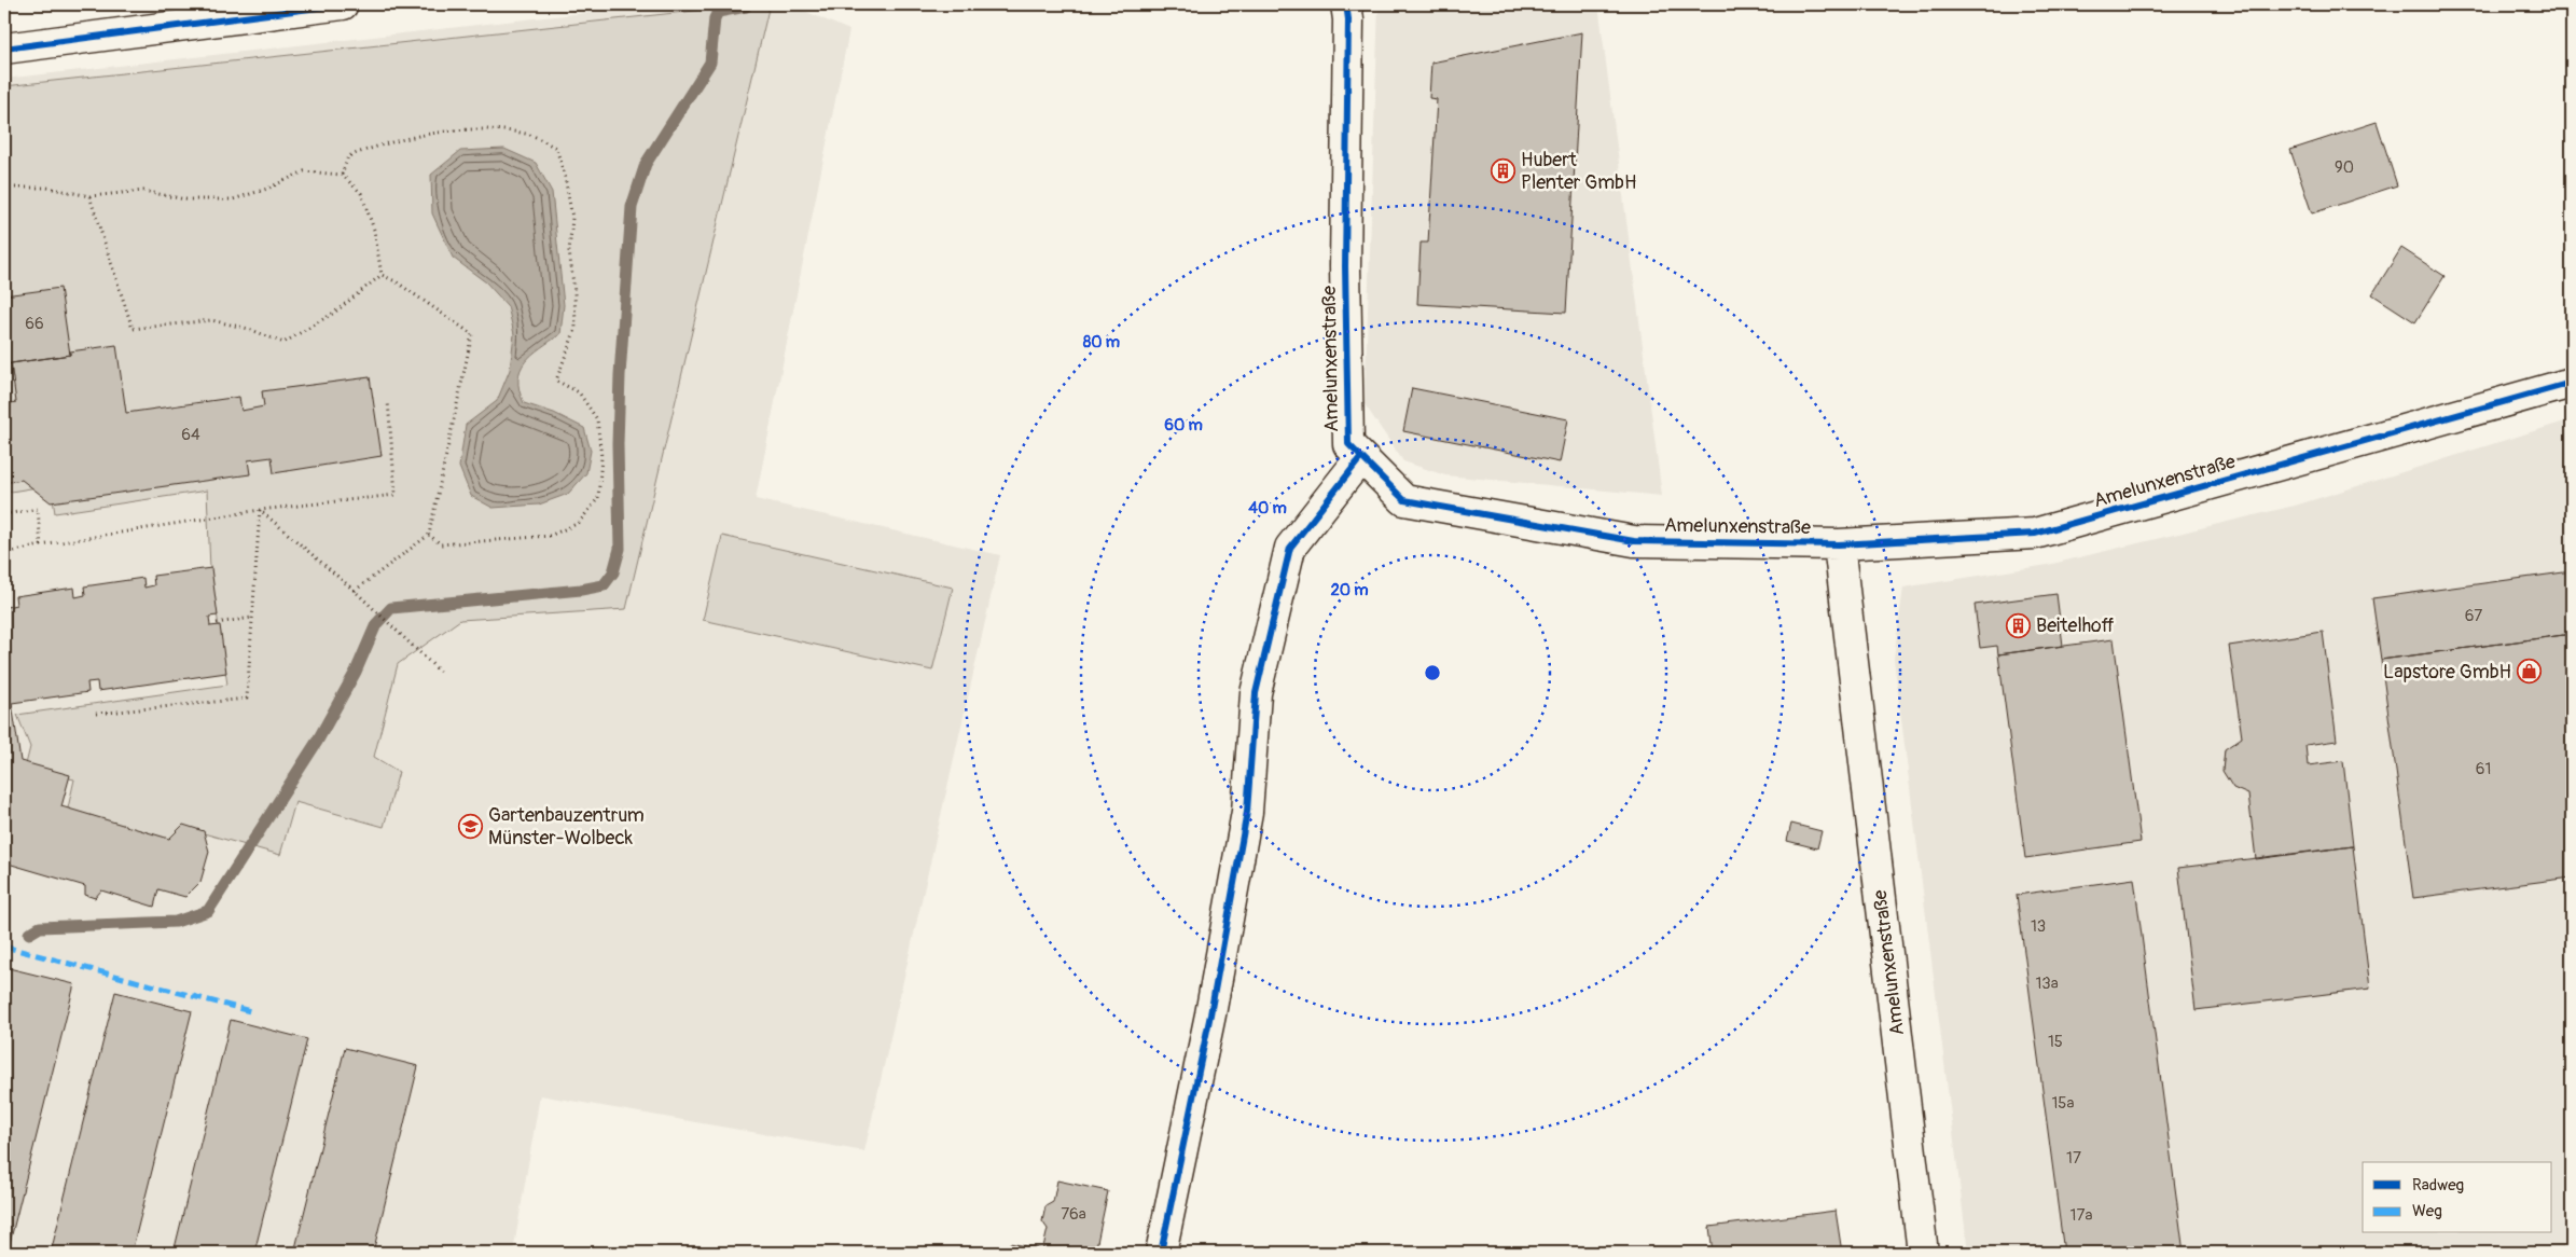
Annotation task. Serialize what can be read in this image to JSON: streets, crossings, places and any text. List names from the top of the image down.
{
  "streets": {
    "street": ["Amelunxenstraße"]
  },
  "places": {
    "building": ["Hubert Plenter GmbH", "Beitelhoff"],
    "shop": ["Lapstore GmbH"],
    "school or university": ["Gartenbauzentrum Münster-Wolbeck"]
  },
  "house_numbers": [
    "90",
    "66",
    "64",
    "67",
    "61",
    "13",
    "13a",
    "15",
    "15a",
    "17",
    "76a",
    "17a"
  ],
  "legend": ["Radweg", "Weg"],
  "rings": [
    "80 m",
    "60 m",
    "40 m",
    "20 m"
  ]
}
